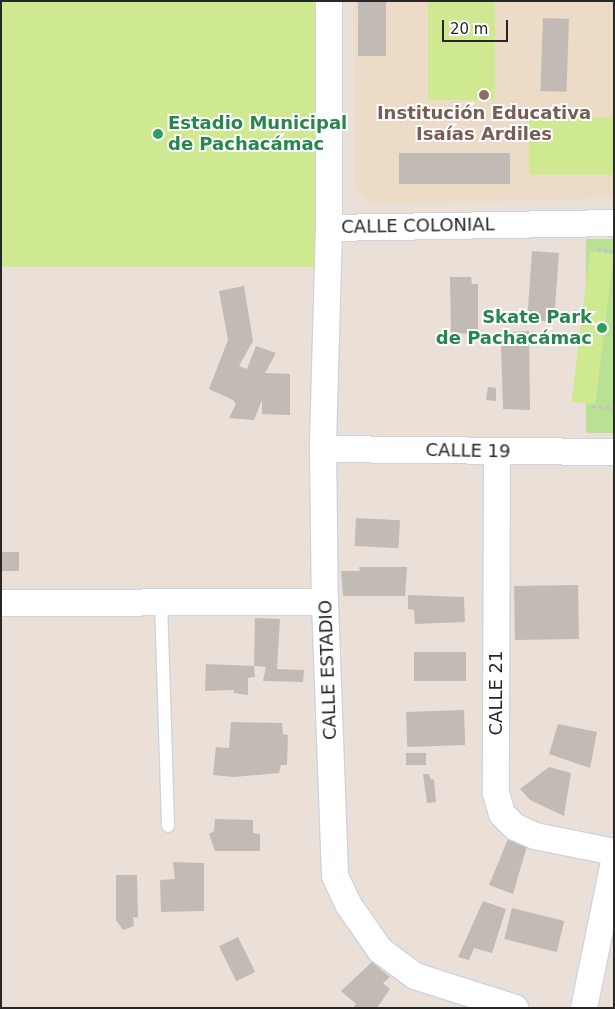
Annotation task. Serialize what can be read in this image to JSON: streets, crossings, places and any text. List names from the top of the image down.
{
  "streets": {
    "street": [
      "CALLE COLONIAL",
      "CALLE 19",
      "CALLE ESTADIO",
      "CALLE 21"
    ]
  },
  "crossings": [
    ["CALLE COLONIAL", "CALLE ESTADIO"],
    ["CALLE 19", "CALLE ESTADIO"],
    ["CALLE 19", "CALLE 21"]
  ],
  "places": ["Institución Educativa Isaías Ardiles", "Estadio Municipal de Pachacámac", "Skate Park de Pachacámac"],
  "scale_bar": "20 m"
}
